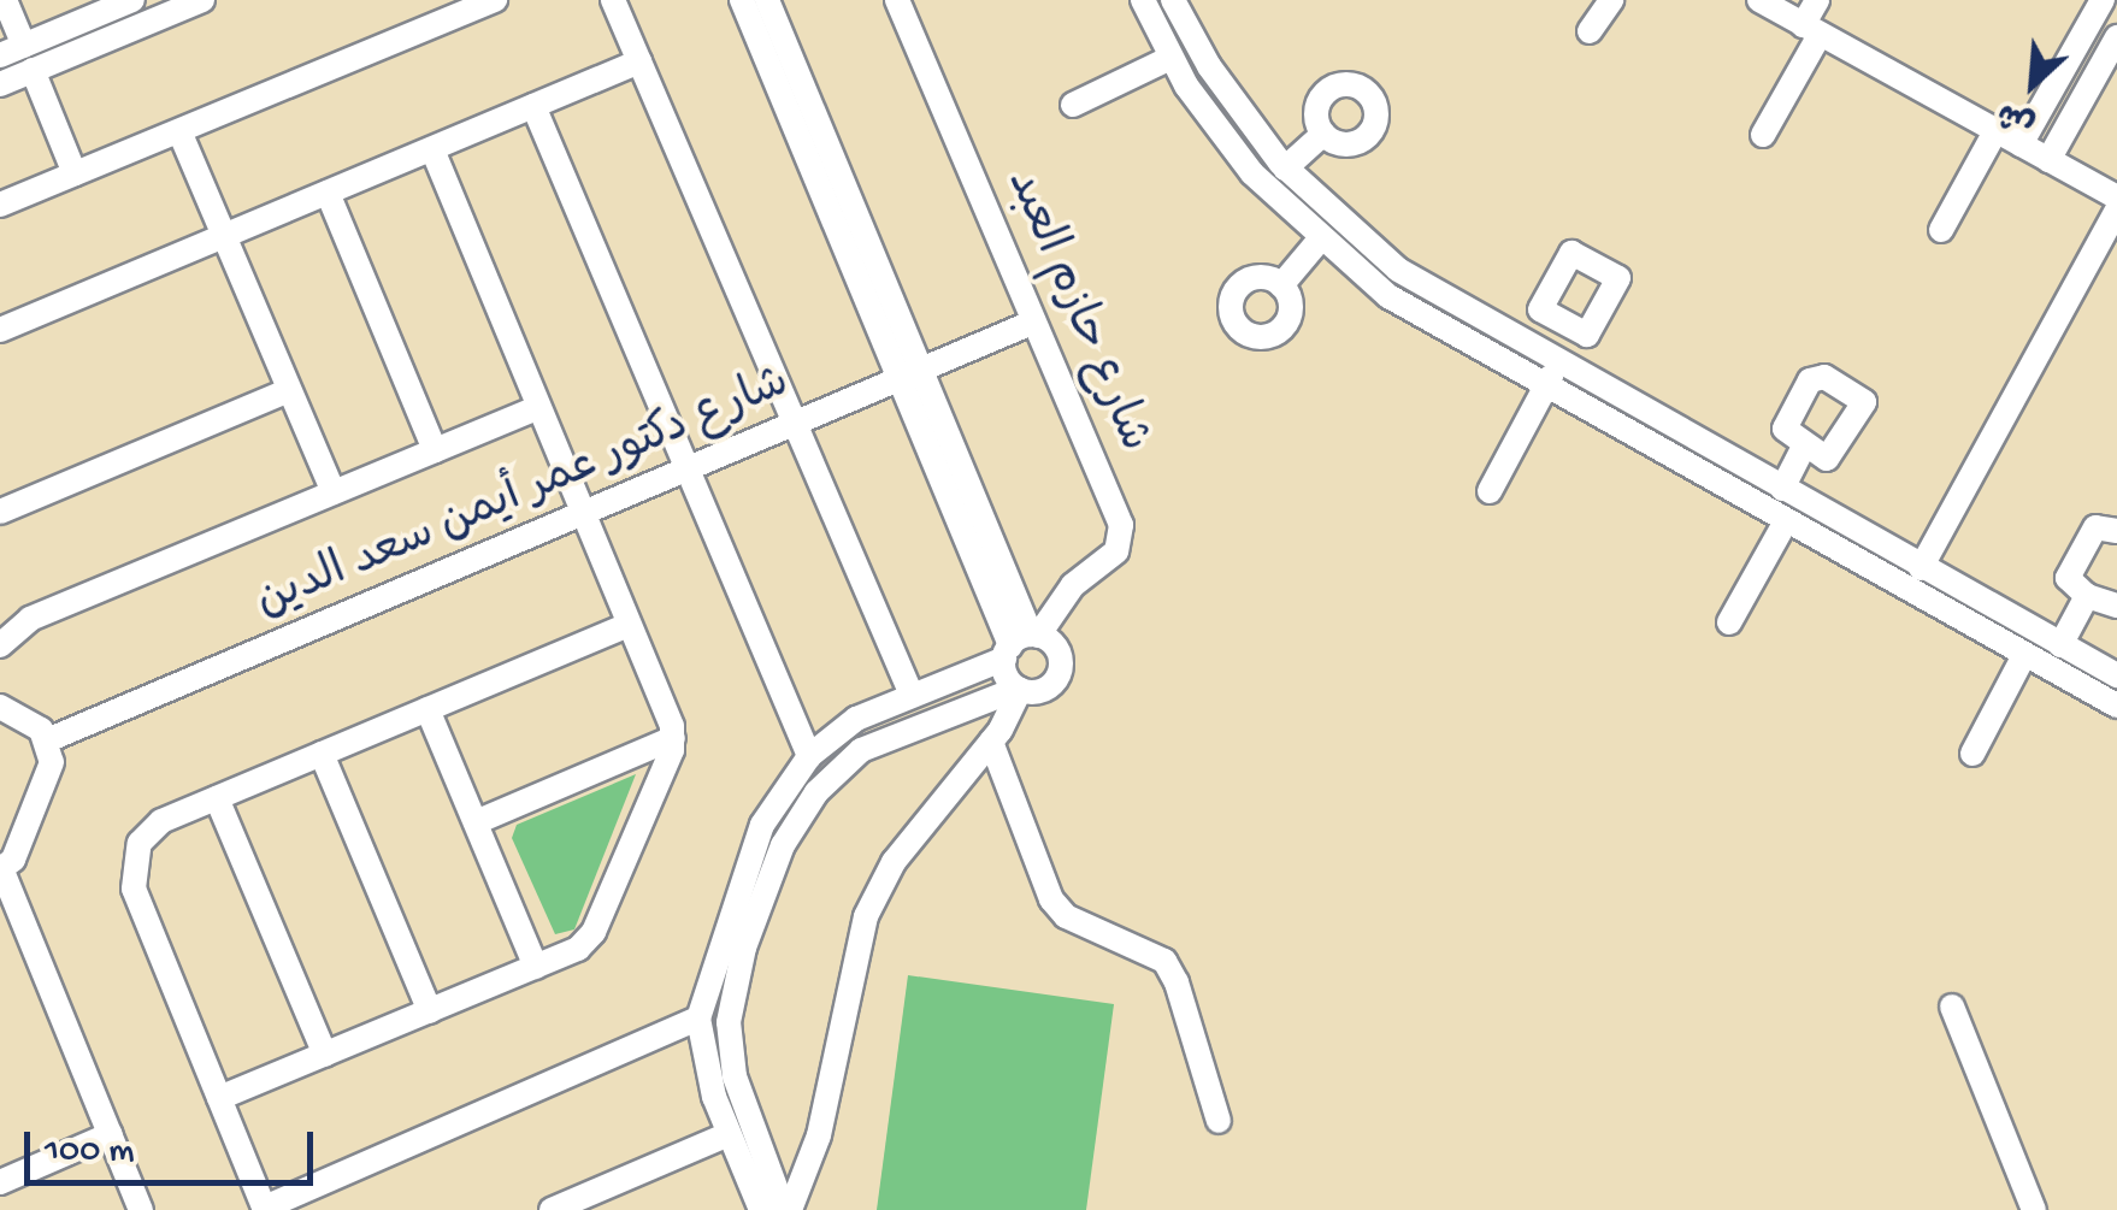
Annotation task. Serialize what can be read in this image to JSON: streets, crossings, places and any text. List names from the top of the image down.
{
  "streets": {
    "street": ["شارع حازم العبد", "شارع دكتور عمر أيمن سعد الدين"]
  },
  "crossings": [
    ["شارع حازم العبد", "شارع دكتور عمر أيمن سعد الدين"]
  ],
  "scale_bar": "100 m",
  "north": "bottom left"
}
